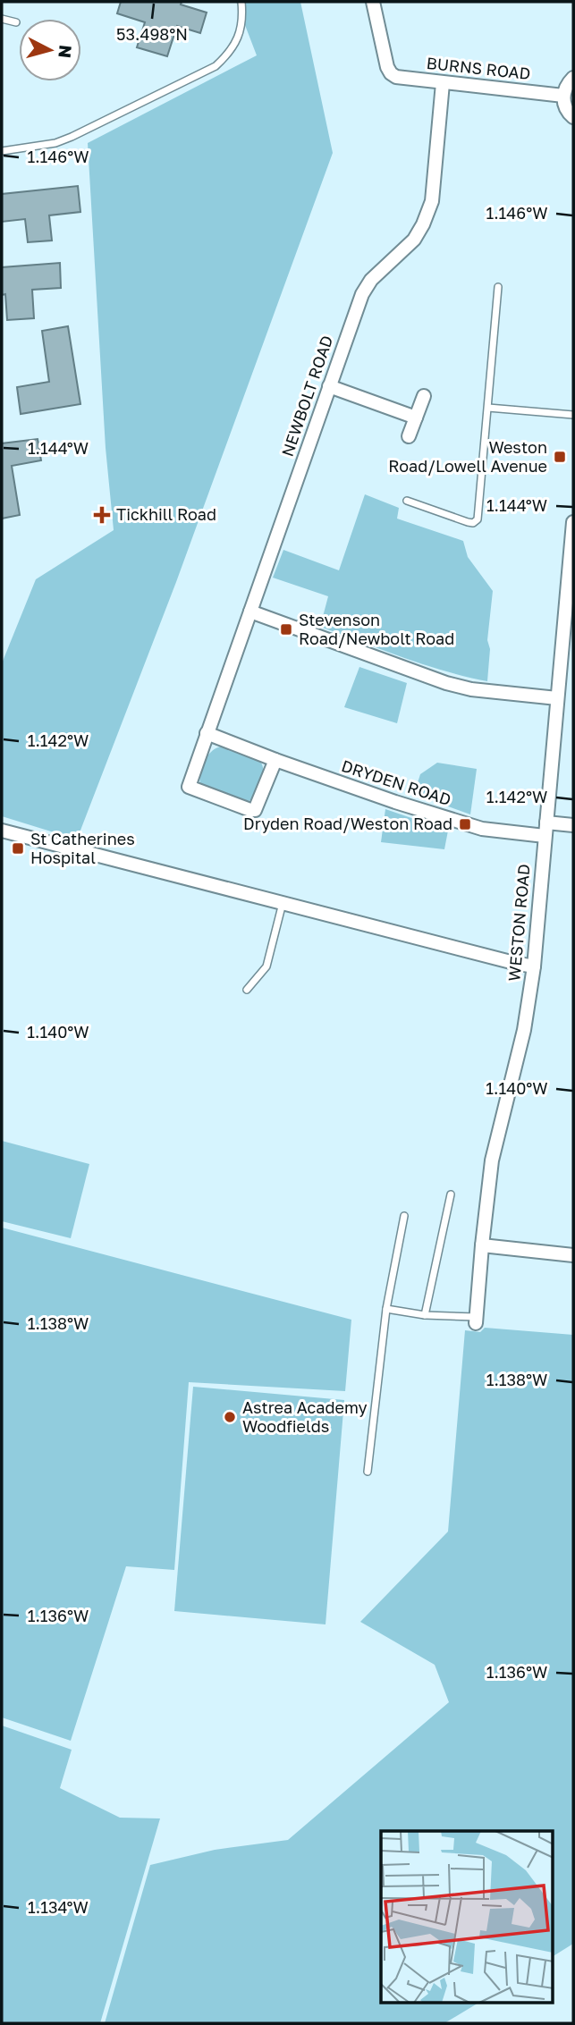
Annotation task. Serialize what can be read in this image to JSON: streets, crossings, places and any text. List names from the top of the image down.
{
  "streets": {
    "street": [
      "BURNS ROAD",
      "NEWBOLT ROAD",
      "DRYDEN ROAD",
      "WESTON ROAD"
    ]
  },
  "crossings": [
    ["BURNS ROAD", "NEWBOLT ROAD"],
    ["NEWBOLT ROAD", "DRYDEN ROAD"],
    ["DRYDEN ROAD", "WESTON ROAD"]
  ],
  "places": {
    "transit": [
      "Weston Road/Lowell Avenue",
      "Stevenson Road/Newbolt Road",
      "Dryden Road/Weston Road",
      "St Catherines Hospital"
    ],
    "health": ["Tickhill Road"],
    "other": ["Astrea Academy Woodfields"]
  },
  "north": "right",
  "coordinates": [
    "53.498°N",
    "1.146°W",
    "1.144°W",
    "1.142°W",
    "1.140°W",
    "1.138°W",
    "1.136°W",
    "1.134°W"
  ]
}
